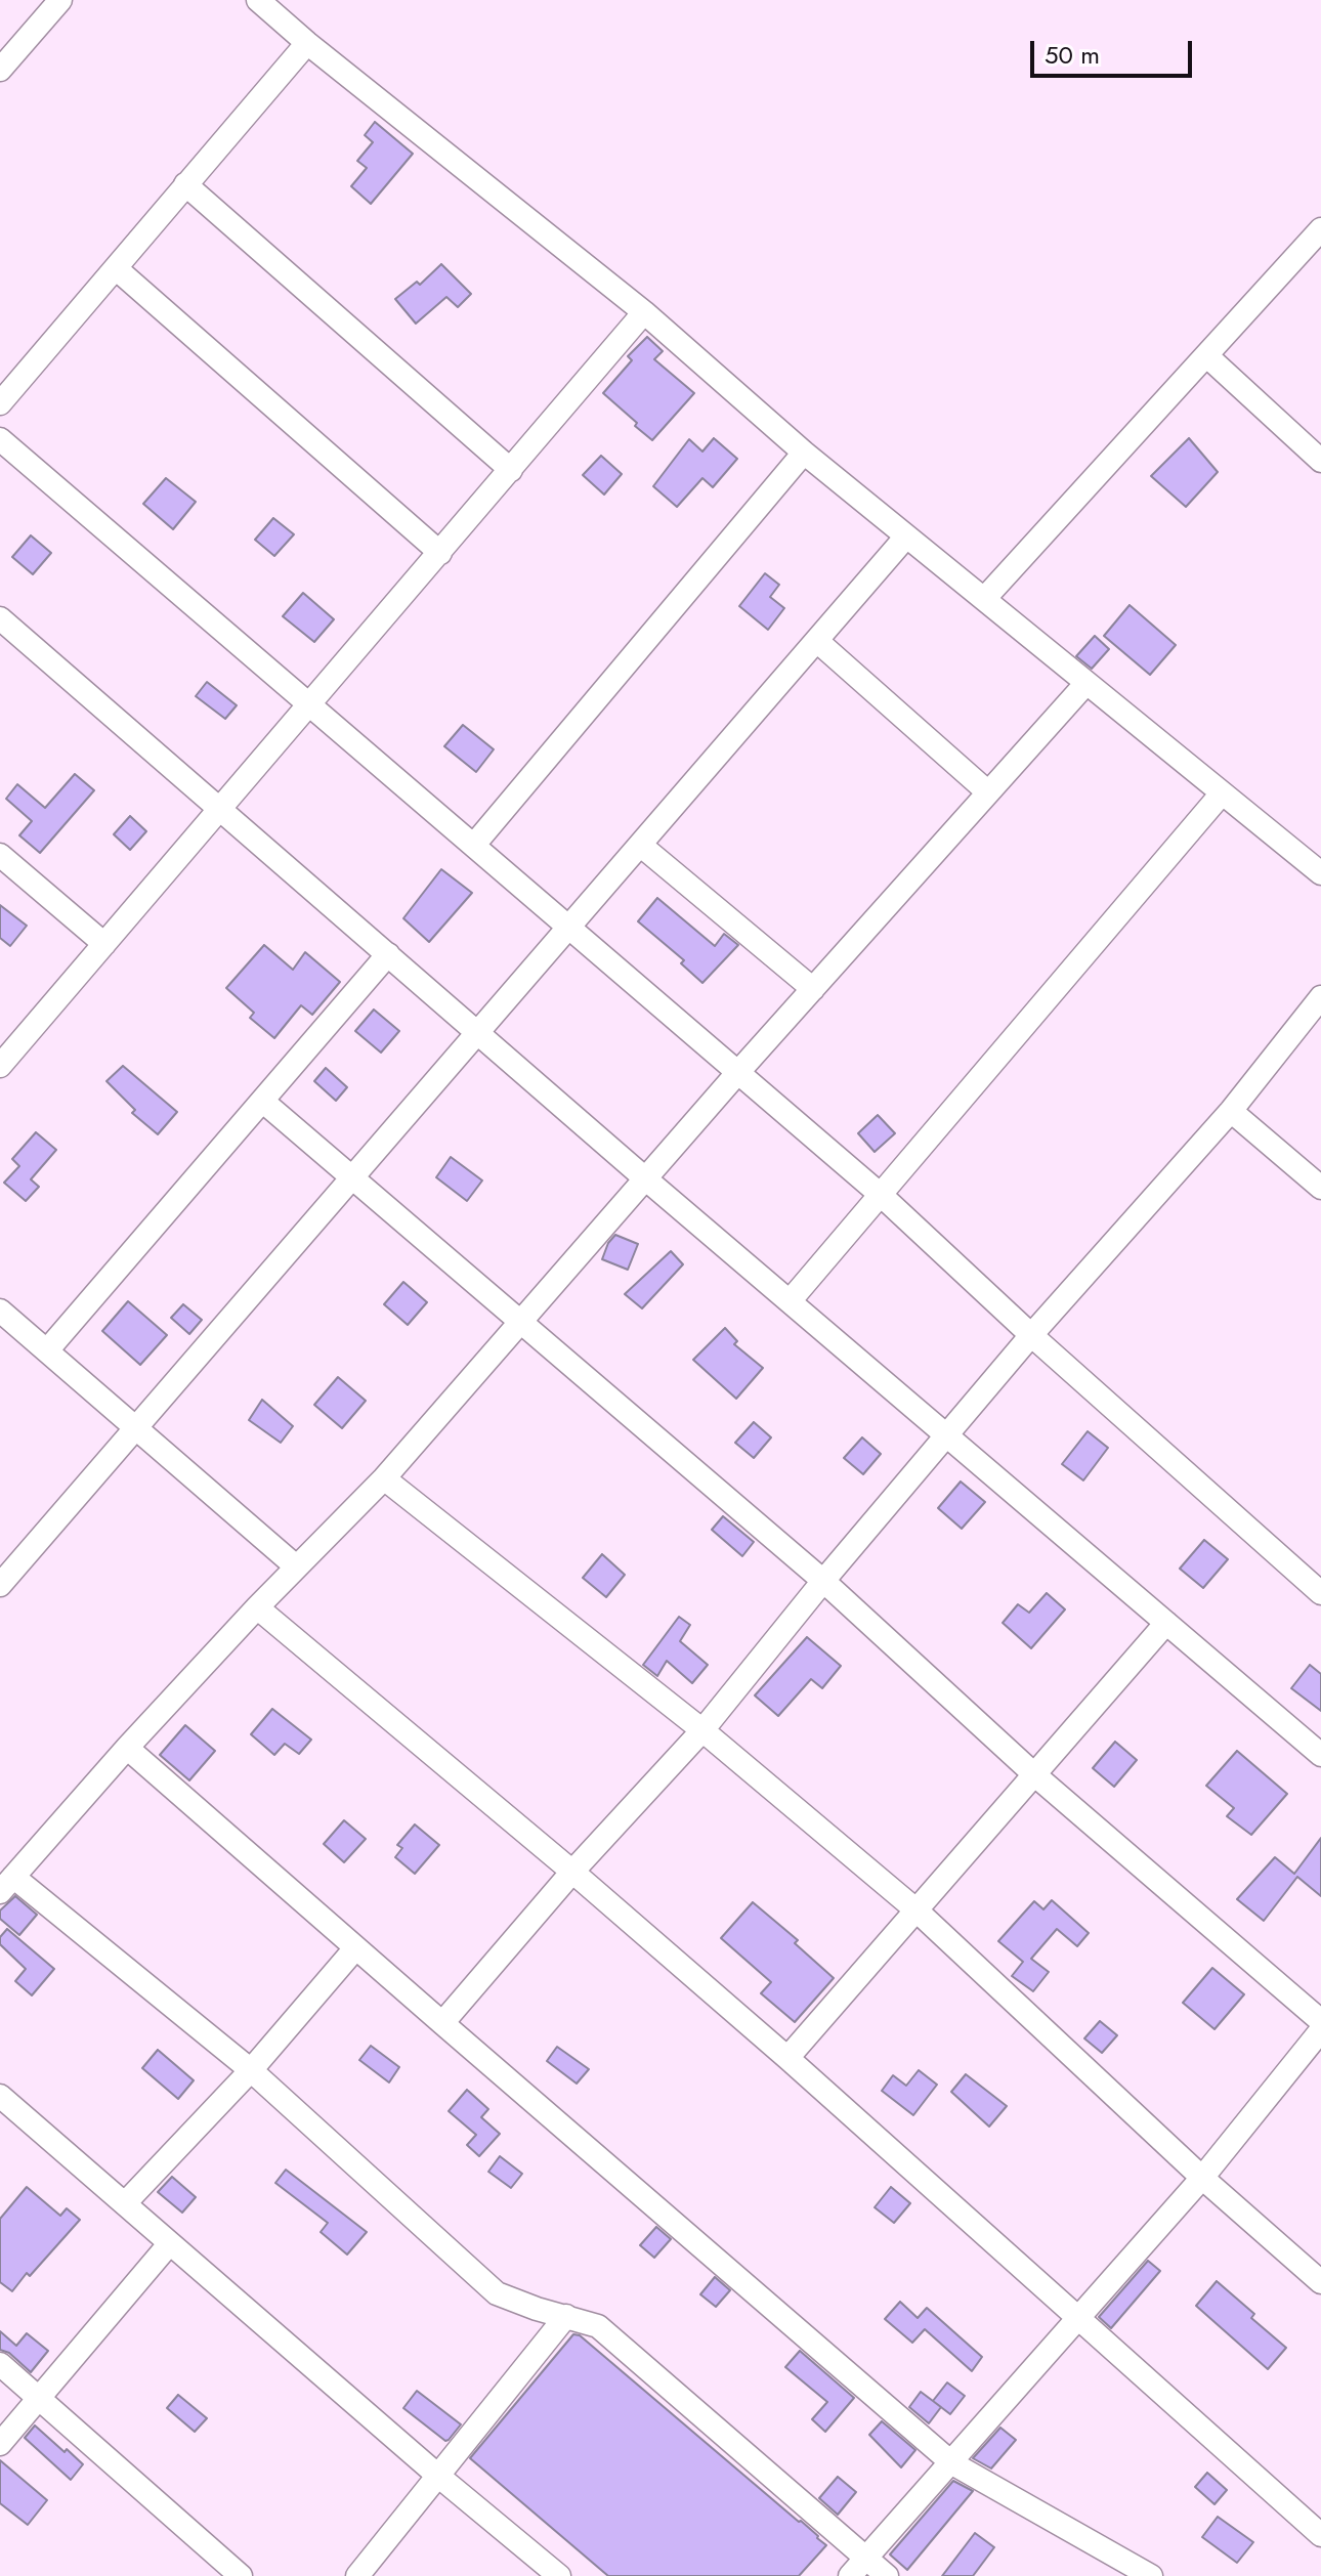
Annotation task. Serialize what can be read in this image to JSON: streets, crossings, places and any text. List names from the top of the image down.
{
  "scale_bar": "50 m"
}
